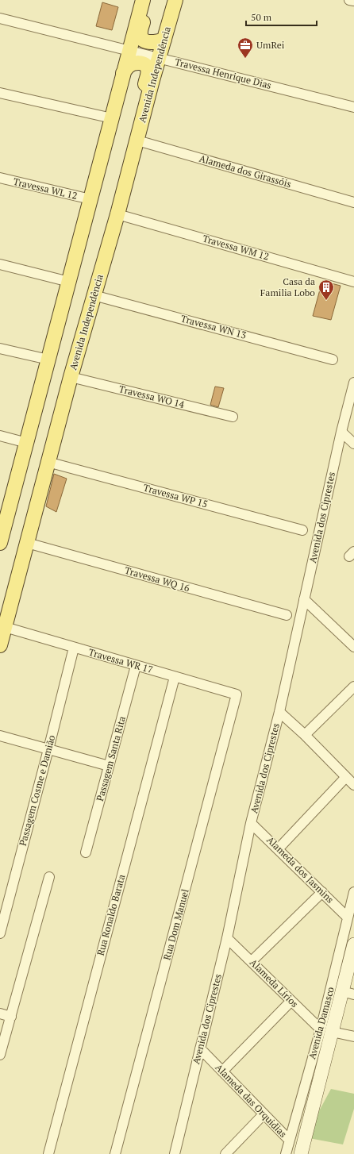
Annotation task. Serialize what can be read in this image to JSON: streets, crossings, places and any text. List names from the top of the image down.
{
  "streets": {
    "main road": ["Avenida Independência"],
    "street": [
      "Travessa Henrique Dias",
      "Alameda dos Girassóis",
      "Travessa WL 12",
      "Travessa WM 12",
      "Travessa WN 13",
      "Travessa WO 14",
      "Travessa WP 15",
      "Avenida dos Ciprestes",
      "Travessa WQ 16",
      "Travessa WR 17",
      "Passagem Santa Rita",
      "Passagem Cosme e Damião",
      "Alameda dos Jasmins",
      "Rua Ronaldo Barata",
      "Rua Dom Manuel",
      "Alameda Lírios",
      "Avenida Damasco",
      "Alameda das Orquidias"
    ]
  },
  "crossings": [
    ["Travessa Henrique Dias", "Avenida Independência"],
    ["Avenida Independência", "Alameda dos Girassóis"],
    ["Avenida Independência", "Travessa WM 12"],
    ["Avenida Independência", "Travessa WN 13"],
    ["Avenida Independência", "Travessa WO 14"],
    ["Avenida Independência", "Travessa WP 15"],
    ["Avenida Independência", "Travessa WQ 16"],
    ["Avenida Independência", "Travessa WR 17"],
    ["Avenida dos Ciprestes", "Alameda dos Jasmins"],
    ["Avenida dos Ciprestes", "Alameda Lírios"],
    ["Avenida dos Ciprestes", "Alameda das Orquidias"],
    ["Travessa WR 17", "Passagem Santa Rita"],
    ["Travessa WR 17", "Passagem Cosme e Damião"],
    ["Travessa WR 17", "Rua Ronaldo Barata"],
    ["Travessa WR 17", "Rua Dom Manuel"],
    ["Alameda dos Jasmins", "Avenida Damasco"],
    ["Alameda Lírios", "Avenida Damasco"],
    ["Avenida Damasco", "Alameda das Orquidias"]
  ],
  "places": {
    "office": ["UmRei"],
    "building": ["Casa da Familia Lobo"]
  },
  "scale_bar": "50 m"
}
